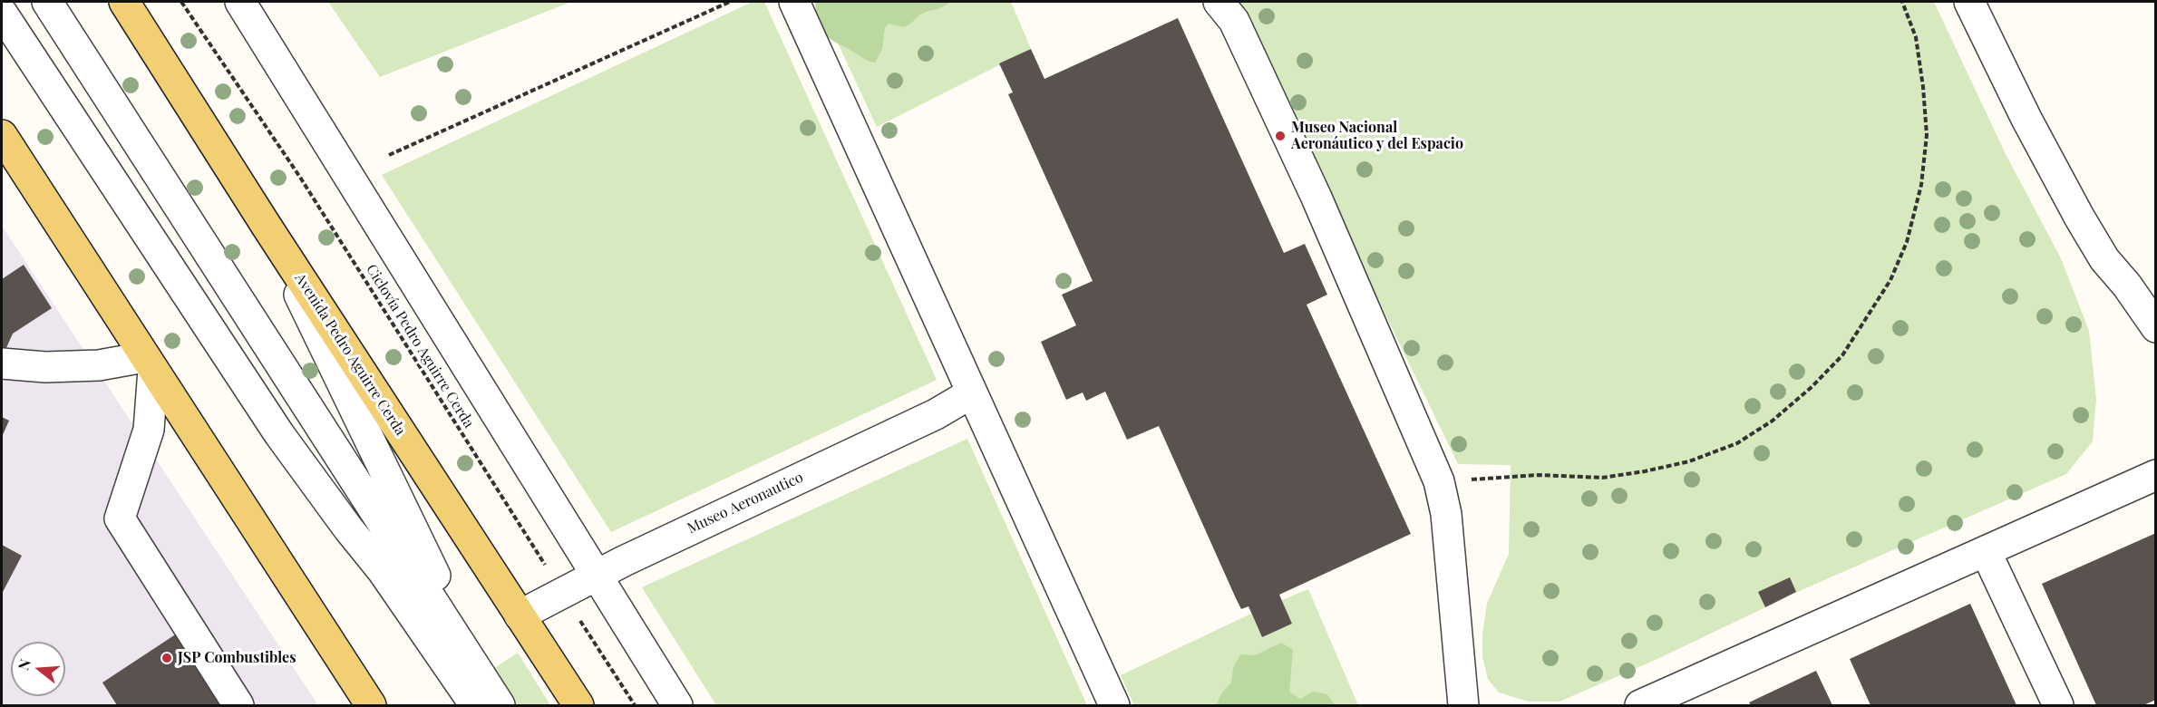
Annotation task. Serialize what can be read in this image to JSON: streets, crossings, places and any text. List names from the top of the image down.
{
  "streets": {
    "main road": ["Avenida Pedro Aguirre Cerda"],
    "lane": ["Museo Aeronautico"],
    "path": ["Ciclovía Pedro Aguirre Cerda"]
  },
  "crossings": [
    ["Ciclovía Pedro Aguirre Cerda", "Museo Aeronautico"],
    ["Avenida Pedro Aguirre Cerda", "Museo Aeronautico"]
  ],
  "places": ["Museo Nacional Aeronáutico y del Espacio", "JSP Combustibles"],
  "north": "left"
}
